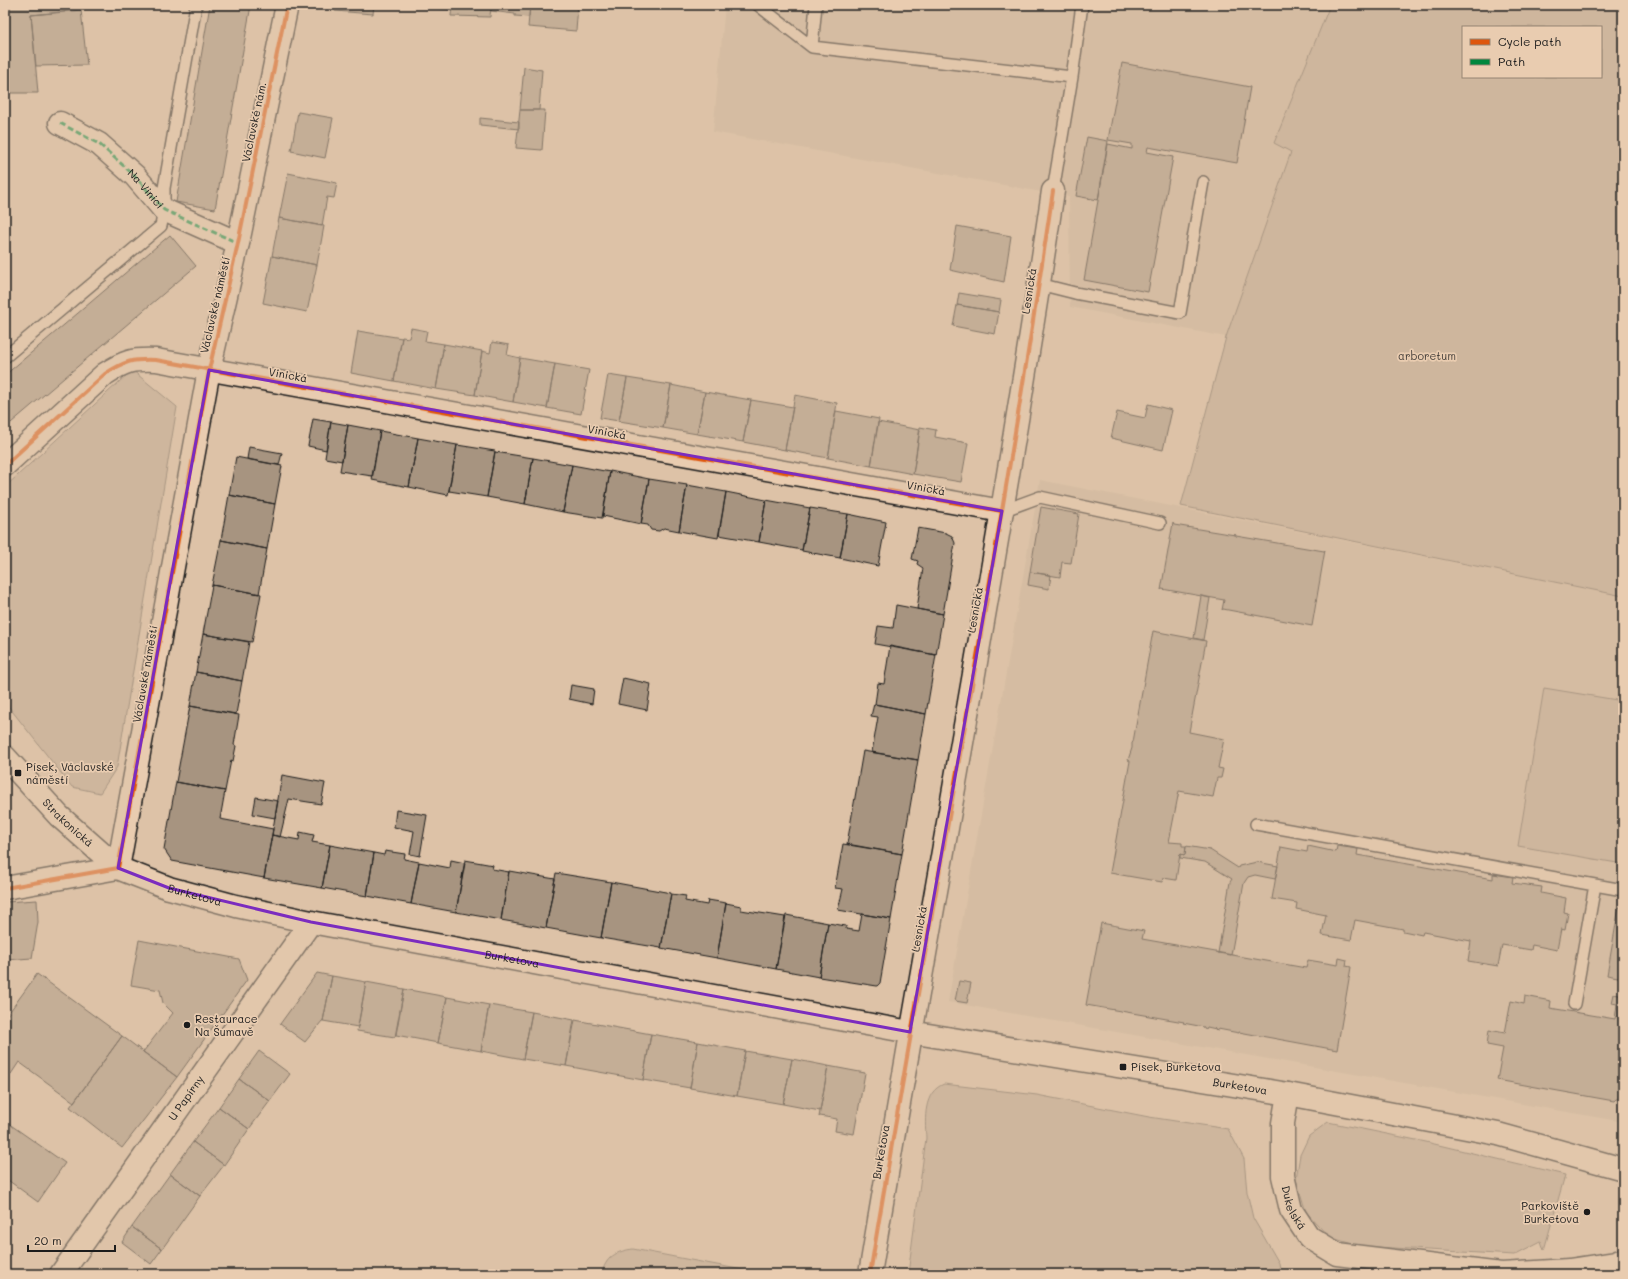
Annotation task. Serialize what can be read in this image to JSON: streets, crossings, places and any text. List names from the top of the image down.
{
  "streets": {
    "street": [
      "Václavské nám.",
      "Na Vinici",
      "Lesnická",
      "Václavské náměstí",
      "Vinická",
      "Strakonická",
      "Burketova",
      "U Papírny",
      "Dukelská"
    ]
  },
  "crossings": [
    ["Václavské nám.", "Na Vinici"],
    ["Václavské nám.", "Václavské náměstí"],
    ["Na Vinici", "Václavské náměstí"],
    ["Lesnická", "Vinická"],
    ["Lesnická", "Burketova"],
    ["Václavské náměstí", "Vinická"],
    ["Václavské náměstí", "Strakonická"],
    ["Václavské náměstí", "Burketova"],
    ["Strakonická", "Burketova"],
    ["Burketova", "U Papírny"],
    ["Burketova", "Dukelská"]
  ],
  "parks": ["arboretum"],
  "places": {
    "transit": ["Písek, Václavské náměstí", "Písek, Burketova"],
    "other": ["Restaurace Na Šumavě", "Parkoviště Burketova"]
  },
  "legend": ["Cycle path", "Path"],
  "scale_bar": "20 m"
}
